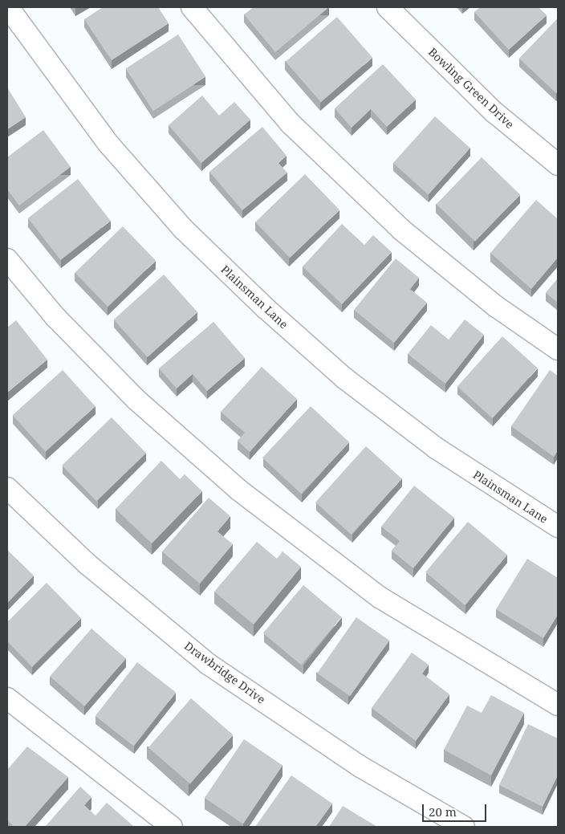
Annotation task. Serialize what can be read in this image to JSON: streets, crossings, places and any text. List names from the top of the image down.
{
  "streets": {
    "street": ["Bowling Green Drive", "Plainsman Lane", "Drawbridge Drive"]
  },
  "scale_bar": "20 m"
}
